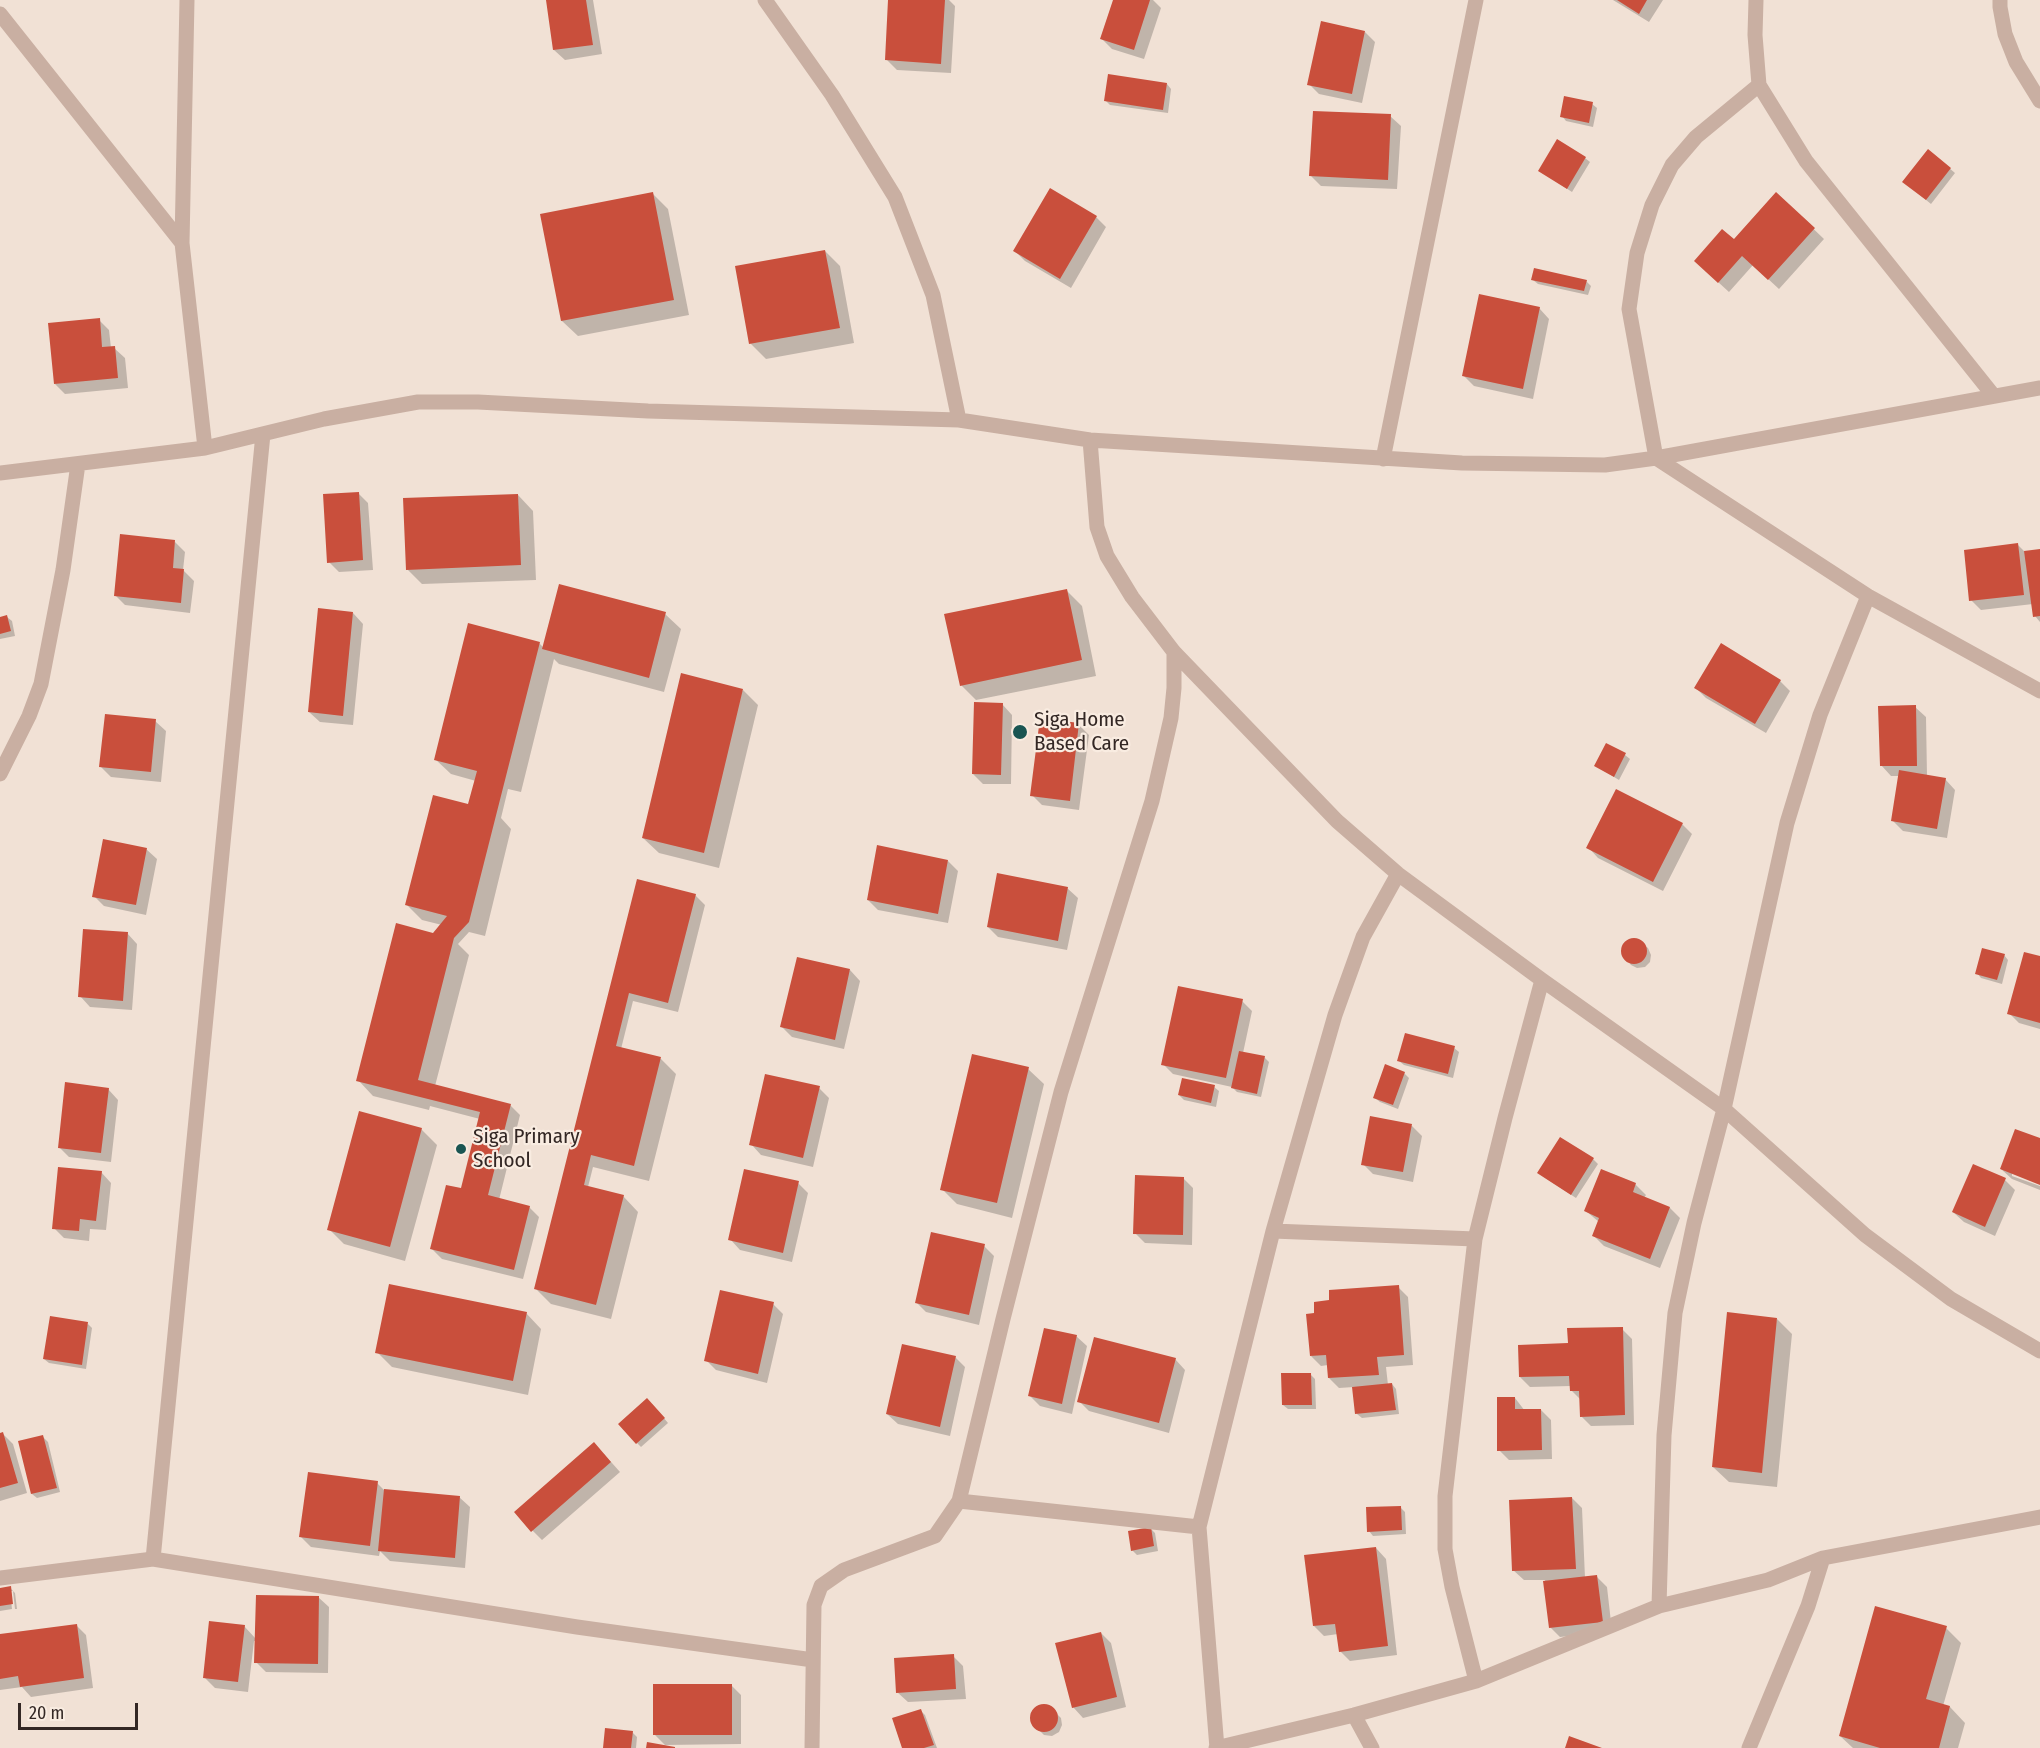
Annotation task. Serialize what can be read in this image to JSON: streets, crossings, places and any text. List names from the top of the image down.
{
  "places": ["Siga Home Based Care", "Siga Primary School"],
  "scale_bar": "20 m"
}
